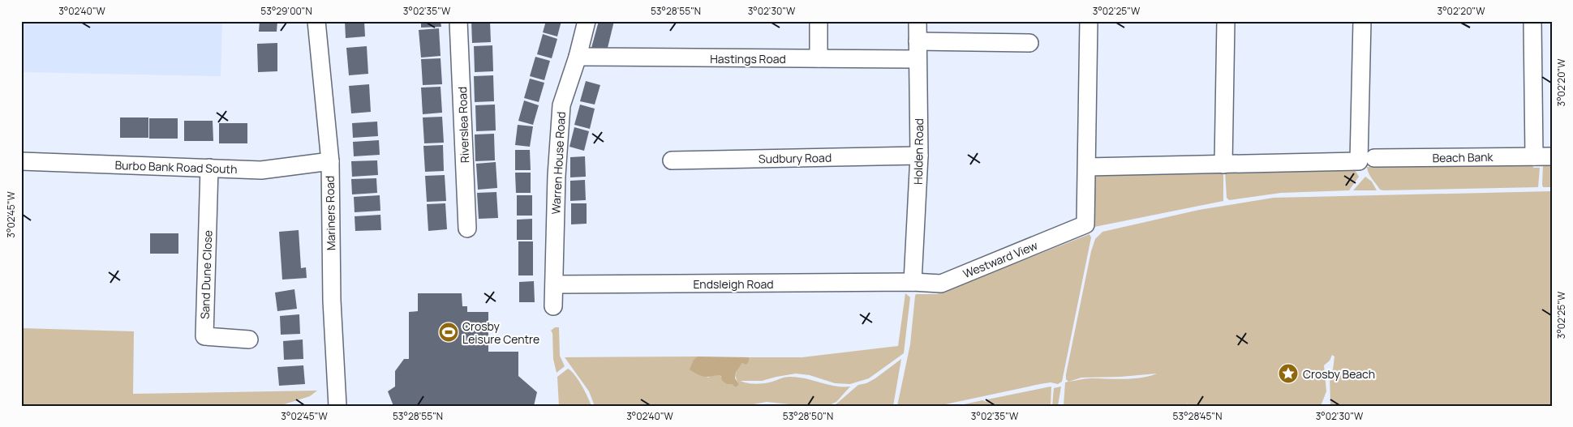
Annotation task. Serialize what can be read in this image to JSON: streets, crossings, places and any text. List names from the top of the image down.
{
  "streets": {
    "street": [
      "Hastings Road",
      "Riverslea Road",
      "Holden Road",
      "Beach Bank",
      "Sudbury Road",
      "Warren House Road",
      "Burbo Bank Road South",
      "Mariners Road",
      "Westward View",
      "Sand Dune Close",
      "Endsleigh Road"
    ]
  },
  "crossings": [
    ["Hastings Road", "Holden Road"],
    ["Hastings Road", "Warren House Road"],
    ["Holden Road", "Sudbury Road"],
    ["Holden Road", "Westward View"],
    ["Holden Road", "Endsleigh Road"],
    ["Warren House Road", "Endsleigh Road"],
    ["Burbo Bank Road South", "Mariners Road"],
    ["Burbo Bank Road South", "Sand Dune Close"],
    ["Westward View", "Endsleigh Road"]
  ],
  "places": {
    "sports": ["Crosby Leisure Centre"],
    "place": ["Crosby Beach"]
  },
  "coordinates": [
    "3°02'40\"W",
    "53°29'00\"N",
    "3°02'35\"W",
    "53°28'55\"N",
    "3°02'30\"W",
    "3°02'25\"W",
    "3°02'20\"W",
    "3°02'45\"W",
    "53°28'50\"N",
    "53°28'45\"N"
  ]
}
